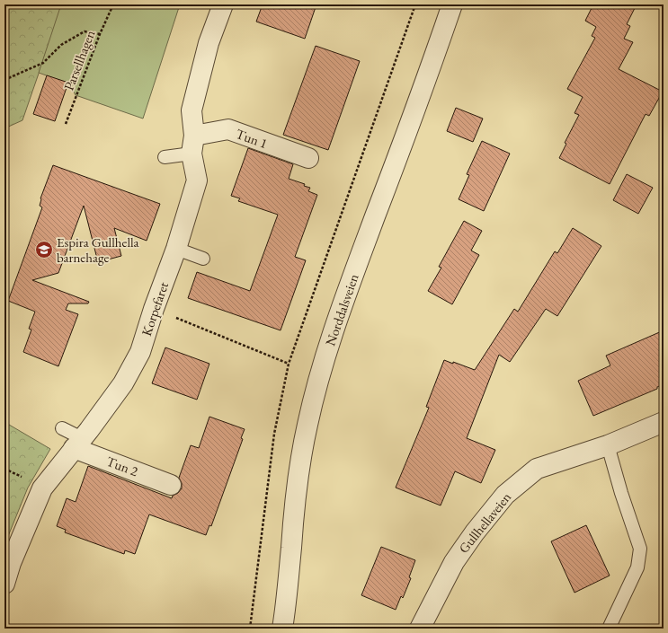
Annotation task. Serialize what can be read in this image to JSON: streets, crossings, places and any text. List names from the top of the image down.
{
  "streets": {
    "street": [
      "Tun 1",
      "Korpefaret",
      "Norddalsveien",
      "Tun 2",
      "Gullhellaveien"
    ],
    "path": ["Parsellhagen"]
  },
  "crossings": [
    ["Tun 1", "Korpefaret"],
    ["Korpefaret", "Tun 2"]
  ],
  "places": {
    "school or university": ["Espira Gullhella barnehage"]
  }
}
